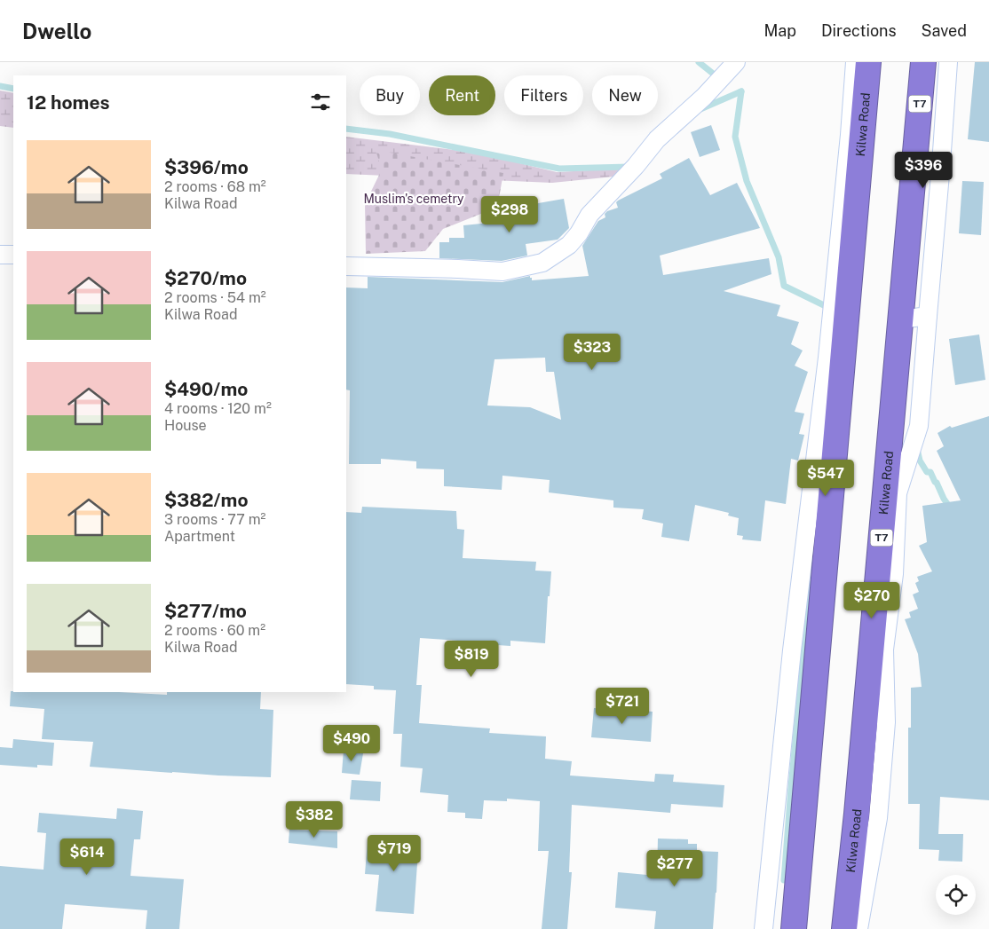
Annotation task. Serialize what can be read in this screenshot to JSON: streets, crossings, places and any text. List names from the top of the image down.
{
  "streets": {
    "highway": ["T7", "Kilwa Road"]
  },
  "parks": ["Muslim's cemetry"],
  "page": {
    "header": "Dwello",
    "nav": ["Map", "Directions", "Saved"],
    "chip": [
      "Buy",
      "Rent",
      "Filters",
      "New"
    ],
    "heading": "12 homes",
    "list": [
      {
        "name": "$396/mo",
        "note": "2 rooms · 68 m² · Kilwa Road"
      },
      {
        "name": "$270/mo",
        "note": "2 rooms · 54 m² · Kilwa Road"
      },
      {
        "name": "$490/mo",
        "note": "4 rooms · 120 m² · House"
      },
      {
        "name": "$382/mo",
        "note": "3 rooms · 77 m² · Apartment"
      },
      {
        "name": "$277/mo",
        "note": "2 rooms · 60 m² · Kilwa Road"
      }
    ],
    "price": [
      "$396",
      "$298",
      "$323",
      "$547",
      "$270",
      "$819",
      "$721",
      "$490",
      "$382",
      "$719",
      "$614",
      "$277"
    ]
  }
}
